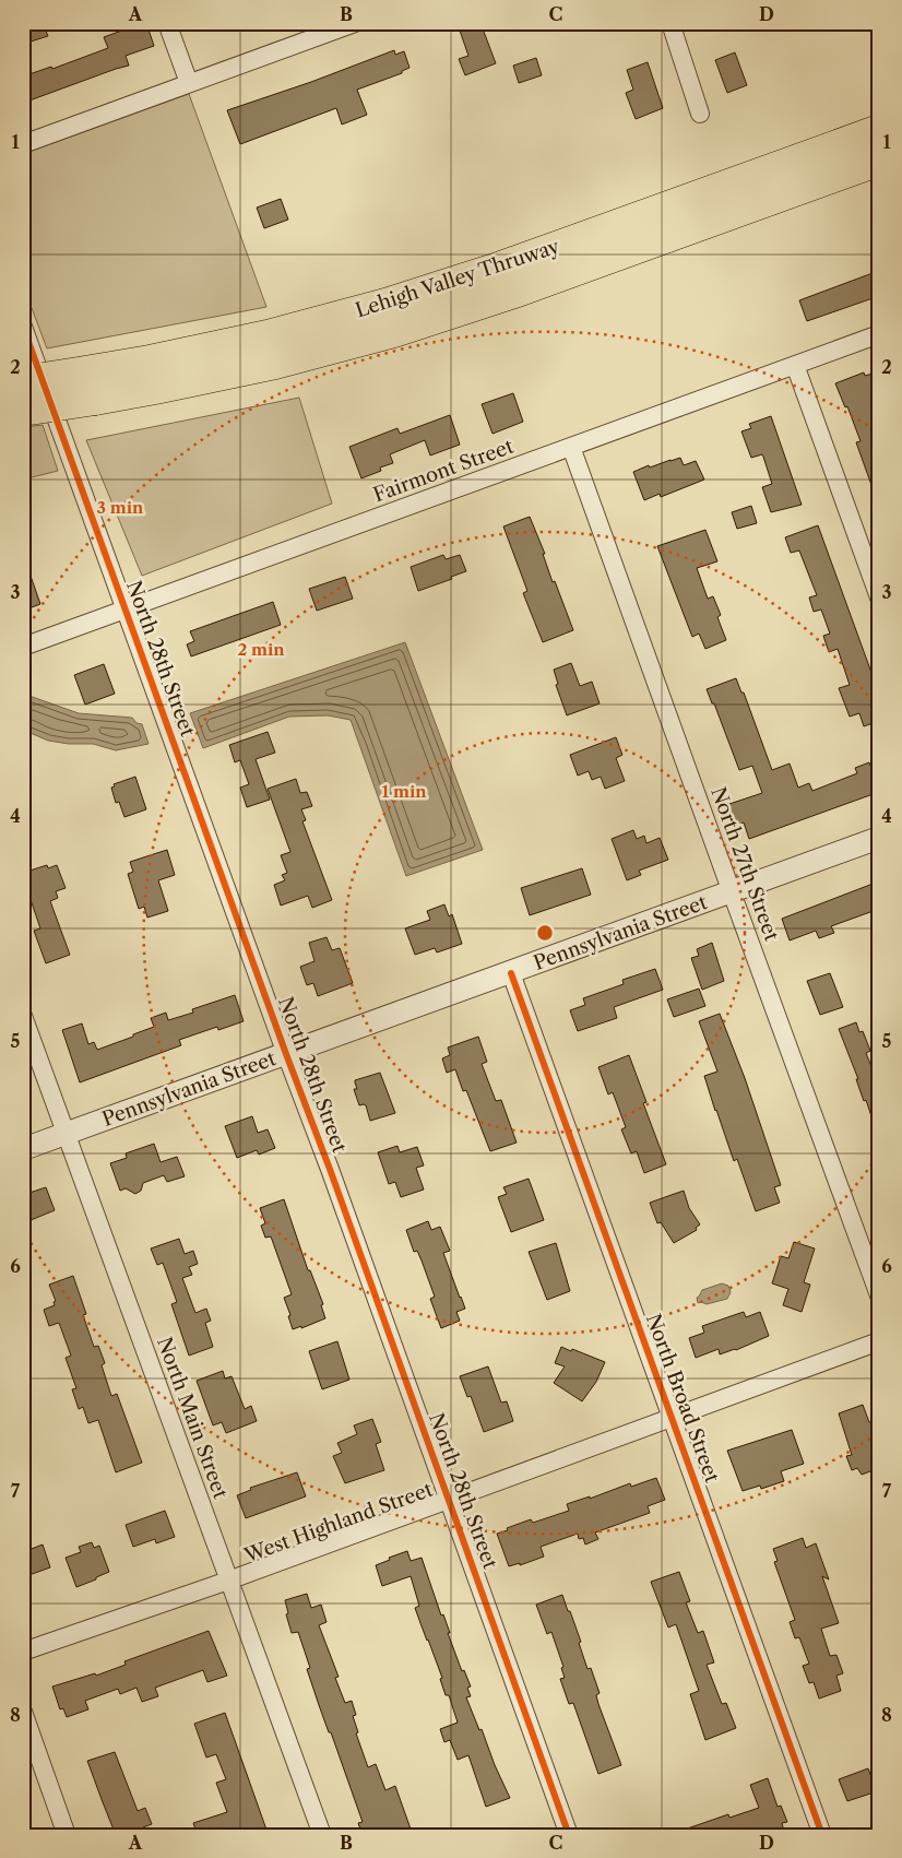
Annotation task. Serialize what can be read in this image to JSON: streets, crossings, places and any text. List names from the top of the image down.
{
  "streets": {
    "highway": ["Lehigh Valley Thruway"],
    "street": [
      "Fairmont Street",
      "North 28th Street",
      "North 27th Street",
      "Pennsylvania Street",
      "North Broad Street",
      "North Main Street",
      "West Highland Street"
    ]
  },
  "crossings": [
    ["Fairmont Street", "North 28th Street"],
    ["Fairmont Street", "North 27th Street"],
    ["North 28th Street", "Pennsylvania Street"],
    ["North 28th Street", "West Highland Street"],
    ["North 27th Street", "Pennsylvania Street"],
    ["Pennsylvania Street", "North Broad Street"],
    ["Pennsylvania Street", "North Main Street"],
    ["North Broad Street", "West Highland Street"],
    ["North Main Street", "West Highland Street"]
  ],
  "grid": {
    "columns": [
      "A",
      "B",
      "C",
      "D"
    ],
    "rows": [
      "1",
      "2",
      "3",
      "4",
      "5",
      "6",
      "7",
      "8"
    ]
  },
  "rings": ["3 min", "2 min", "1 min"]
}
